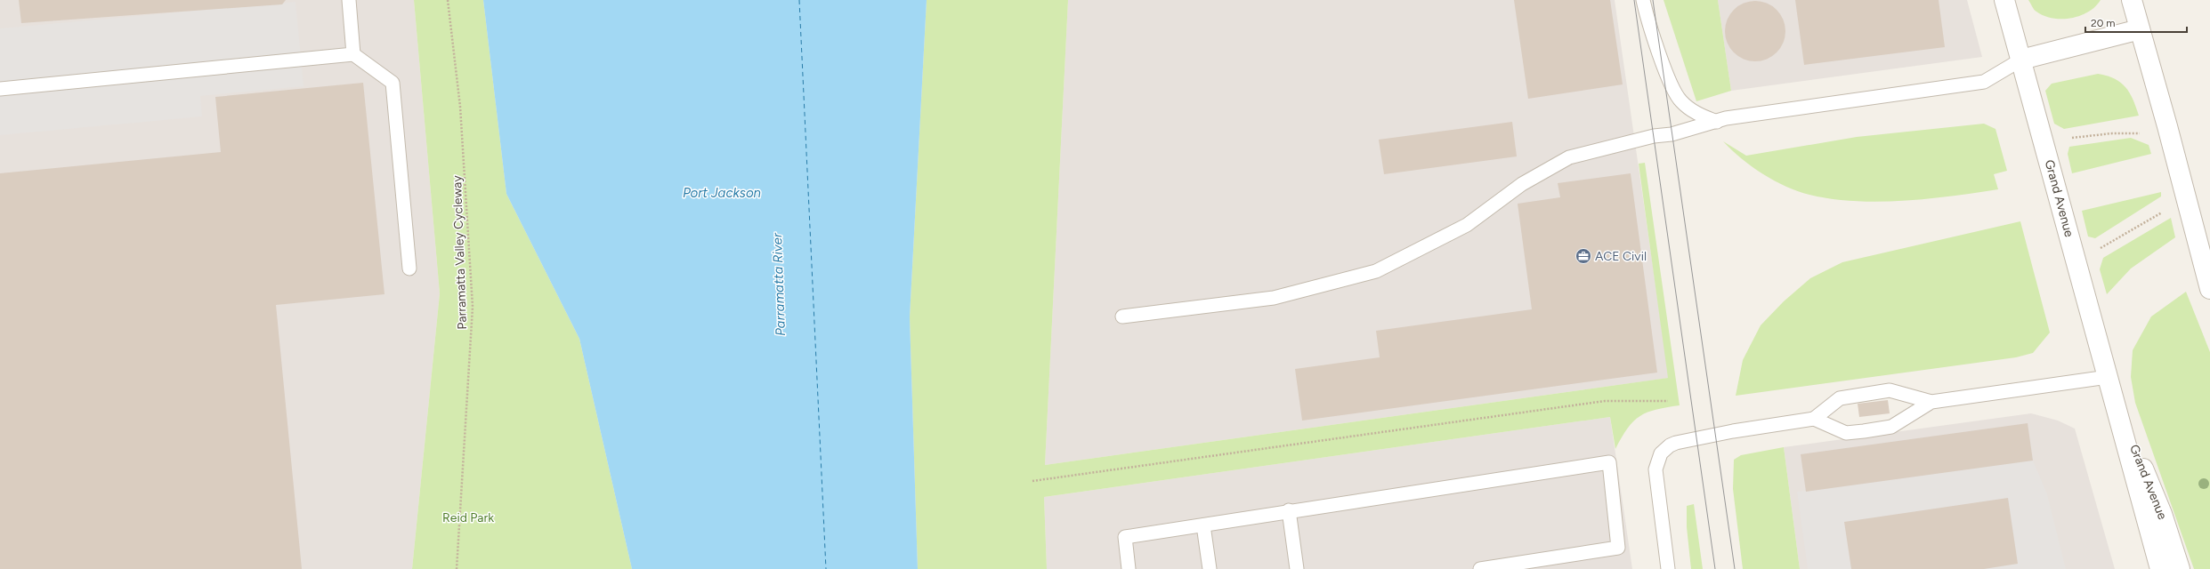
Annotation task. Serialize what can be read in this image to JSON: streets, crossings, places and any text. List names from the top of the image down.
{
  "streets": {
    "street": ["Grand Avenue"],
    "path": ["Parramatta Valley Cycleway"]
  },
  "water": ["Port Jackson", "Parramatta River"],
  "parks": ["Reid Park"],
  "places": {
    "office": ["ACE Civil"]
  },
  "scale_bar": "20 m"
}
